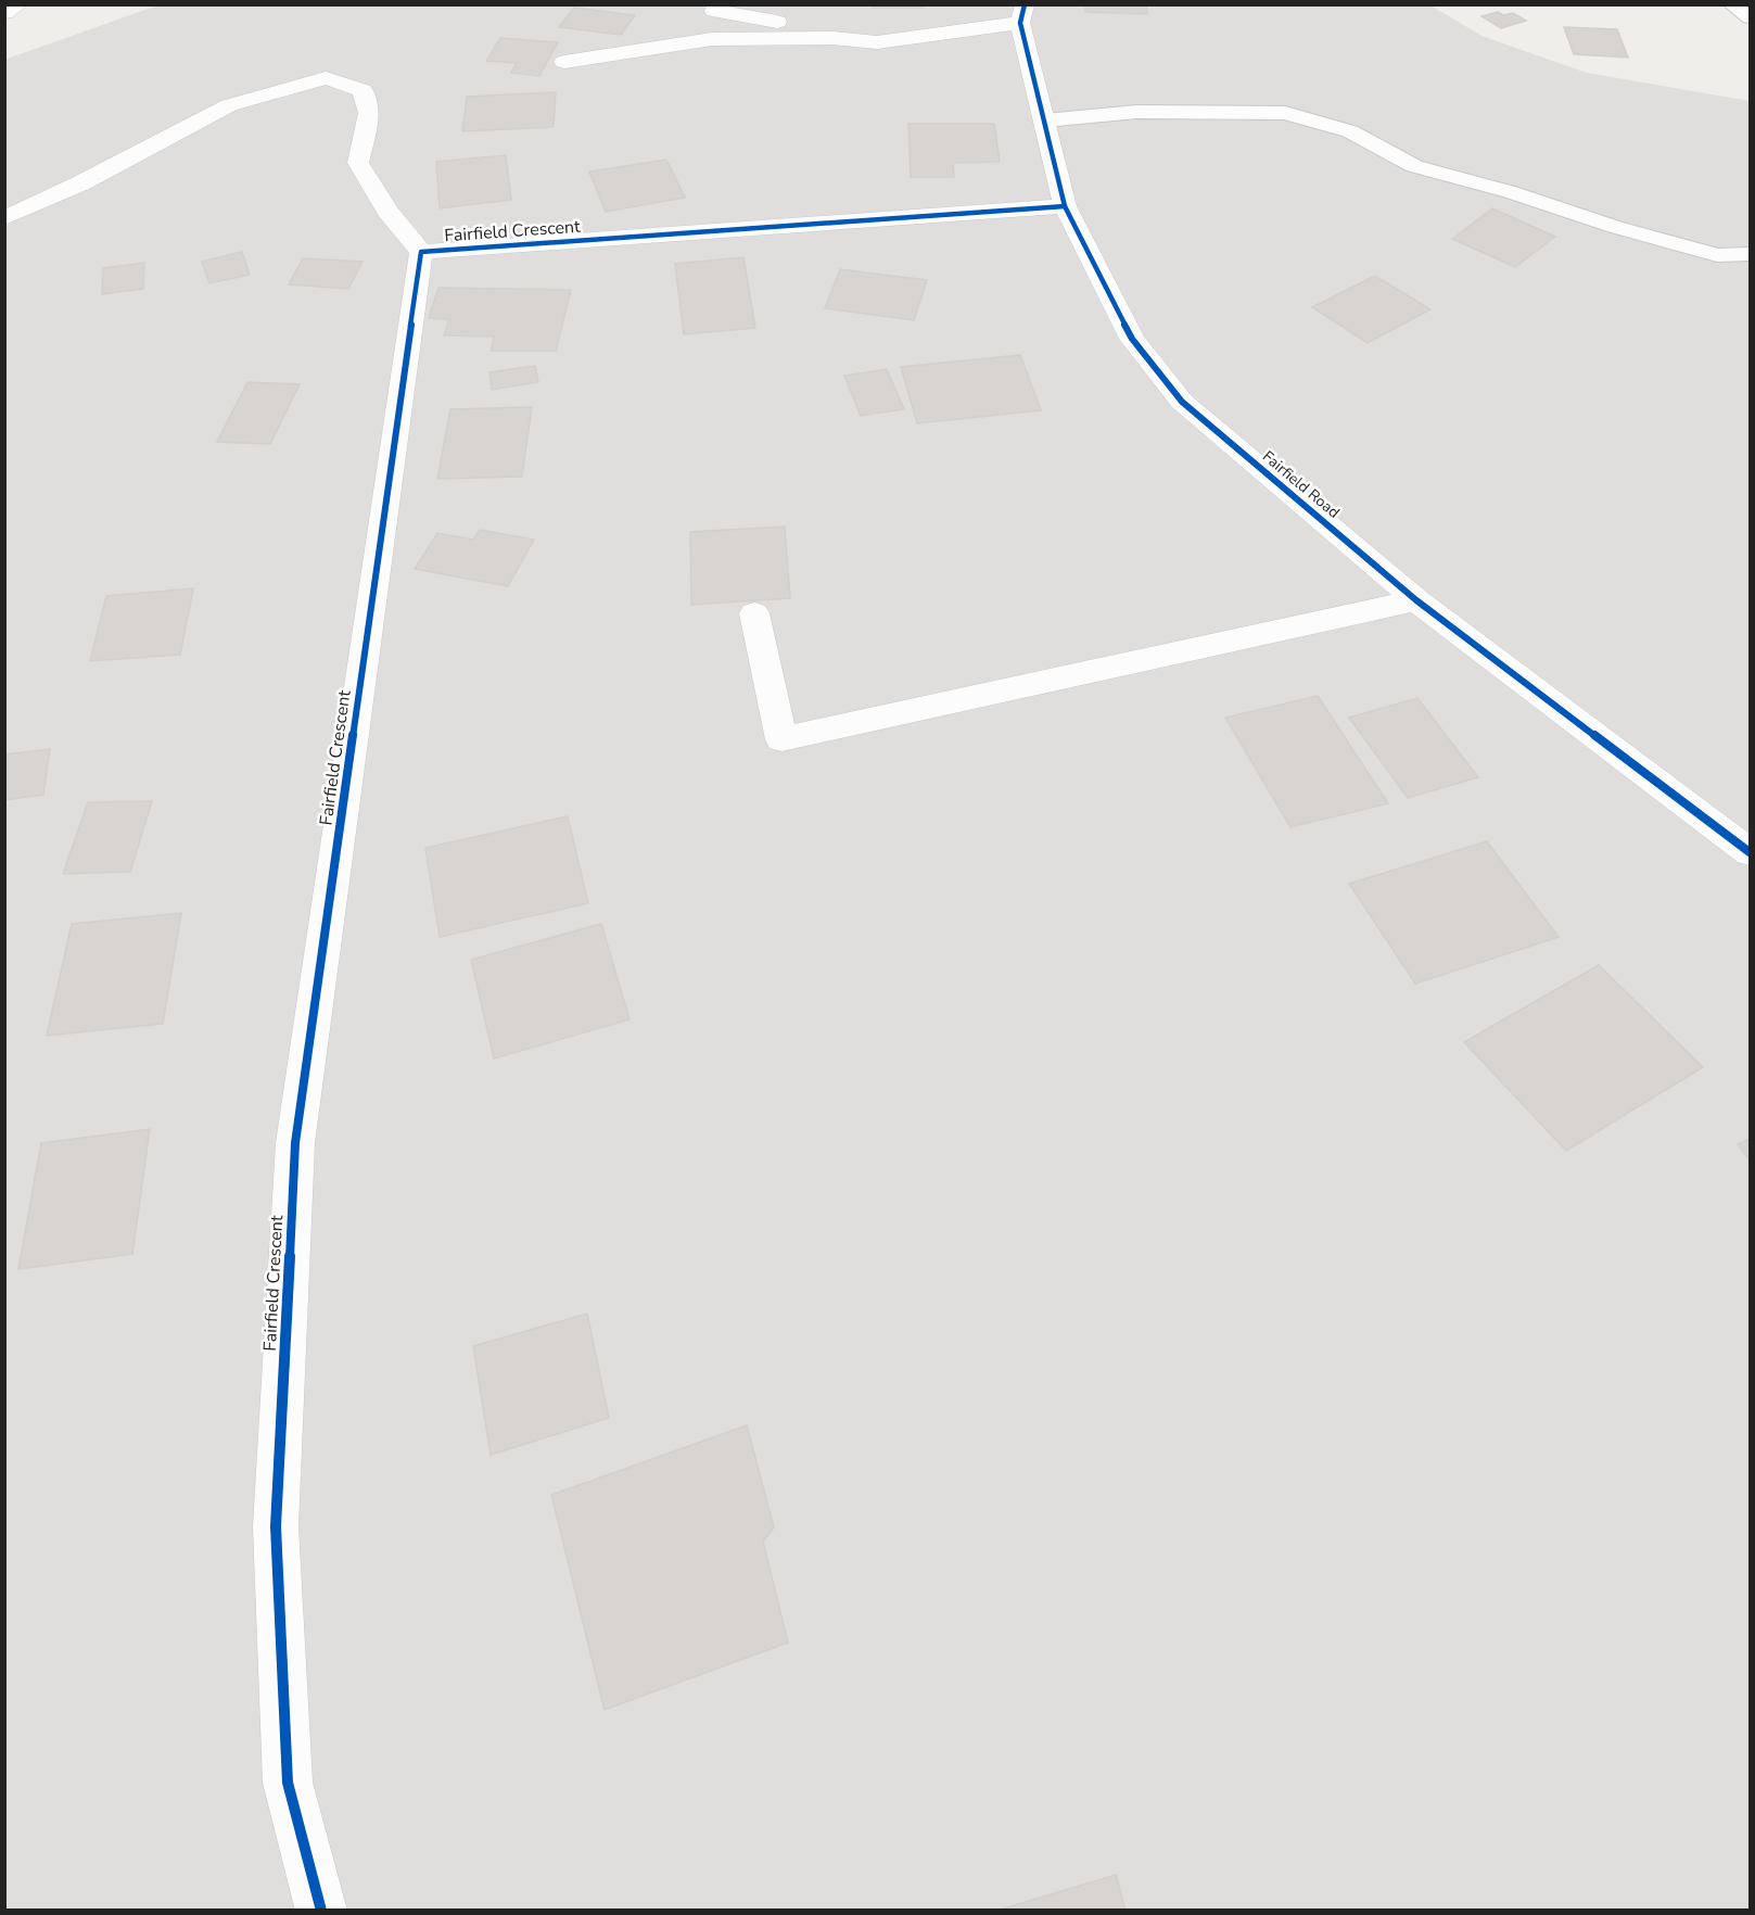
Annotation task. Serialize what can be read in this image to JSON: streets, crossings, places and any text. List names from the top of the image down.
{
  "streets": {
    "street": ["Fairfield Crescent", "Fairfield Road"]
  },
  "crossings": [
    ["Fairfield Crescent", "Fairfield Road"]
  ]
}
